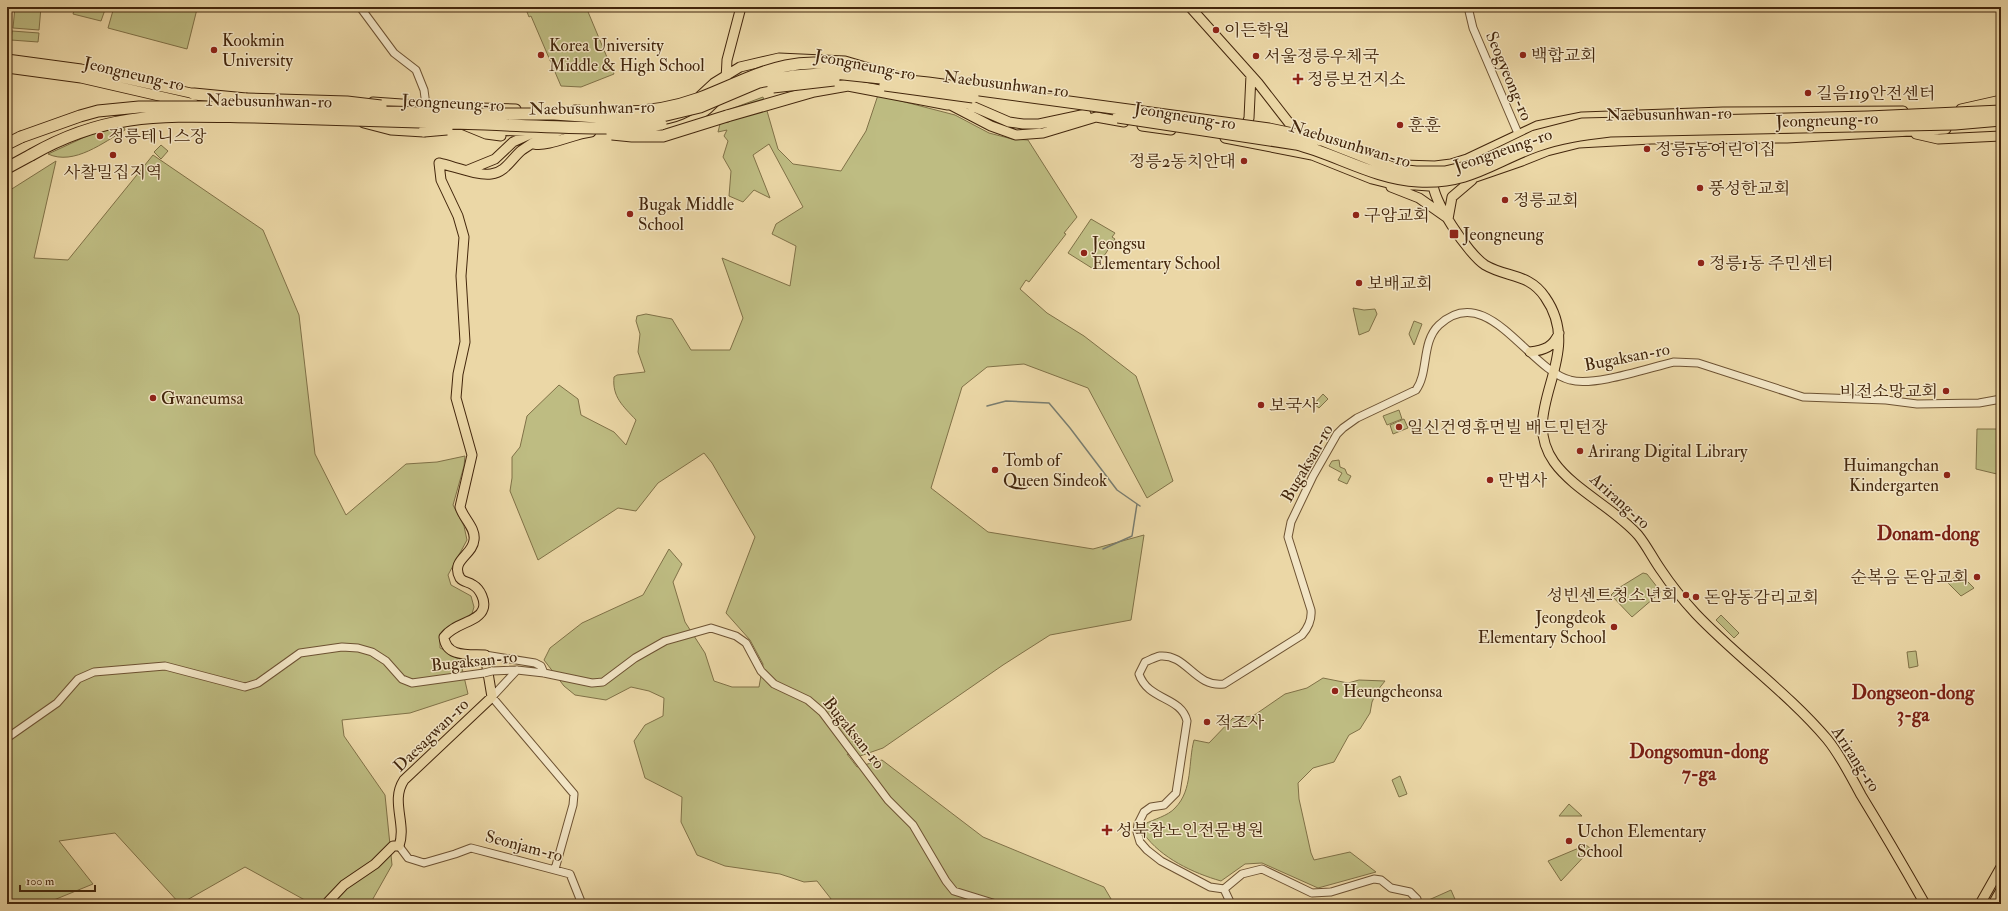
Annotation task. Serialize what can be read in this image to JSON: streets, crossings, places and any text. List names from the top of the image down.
{
  "streets": {
    "highway": ["Naebusunhwan-ro"],
    "main road": ["Jeongneung-ro", "Arirang-ro", "Daesagwan-ro"],
    "street": ["Seogyeong-ro", "Bugaksan-ro", "Seonjam-ro"]
  },
  "crossings": [
    ["Jeongneung-ro", "Seogyeong-ro"],
    ["Jeongneung-ro", "Naebusunhwan-ro"],
    ["Jeongneung-ro", "Arirang-ro"],
    ["Bugaksan-ro", "Arirang-ro"],
    ["Bugaksan-ro", "Daesagwan-ro"],
    ["Daesagwan-ro", "Seonjam-ro"]
  ],
  "districts": ["Donam-dong", "Dongseon-dong 3-ga", "Dongsomun-dong 7-ga"],
  "places": {
    "other": [
      "이든학원",
      "Kookmin University",
      "Korea University Middle & High School",
      "백합교회",
      "서울정릉우체국",
      "길음119안전센터",
      "훈훈",
      "정릉테니스장",
      "정릉1동어린이집",
      "사찰밀집지역",
      "정릉2동치안대",
      "풍성한교회",
      "정릉교회",
      "Bugak Middle School",
      "구암교회",
      "Jeongsu Elementary School",
      "정릉1동 주민센터",
      "보배교회",
      "비전소망교회",
      "Gwaneumsa",
      "보국사",
      "일신건영휴먼빌 배드민턴장",
      "Arirang Digital Library",
      "Tomb of Queen Sindeok",
      "Huimangchan Kindergarten",
      "만법사",
      "순복음 돈암교회",
      "성빈센트청소년회",
      "돈암동감리교회",
      "Jeongdeok Elementary School",
      "Heungcheonsa",
      "적조사",
      "Uchon Elementary School"
    ],
    "health": ["정릉보건지소", "성북참노인전문병원"],
    "transit": ["Jeongneung"]
  },
  "scale_bar": "100 m"
}
